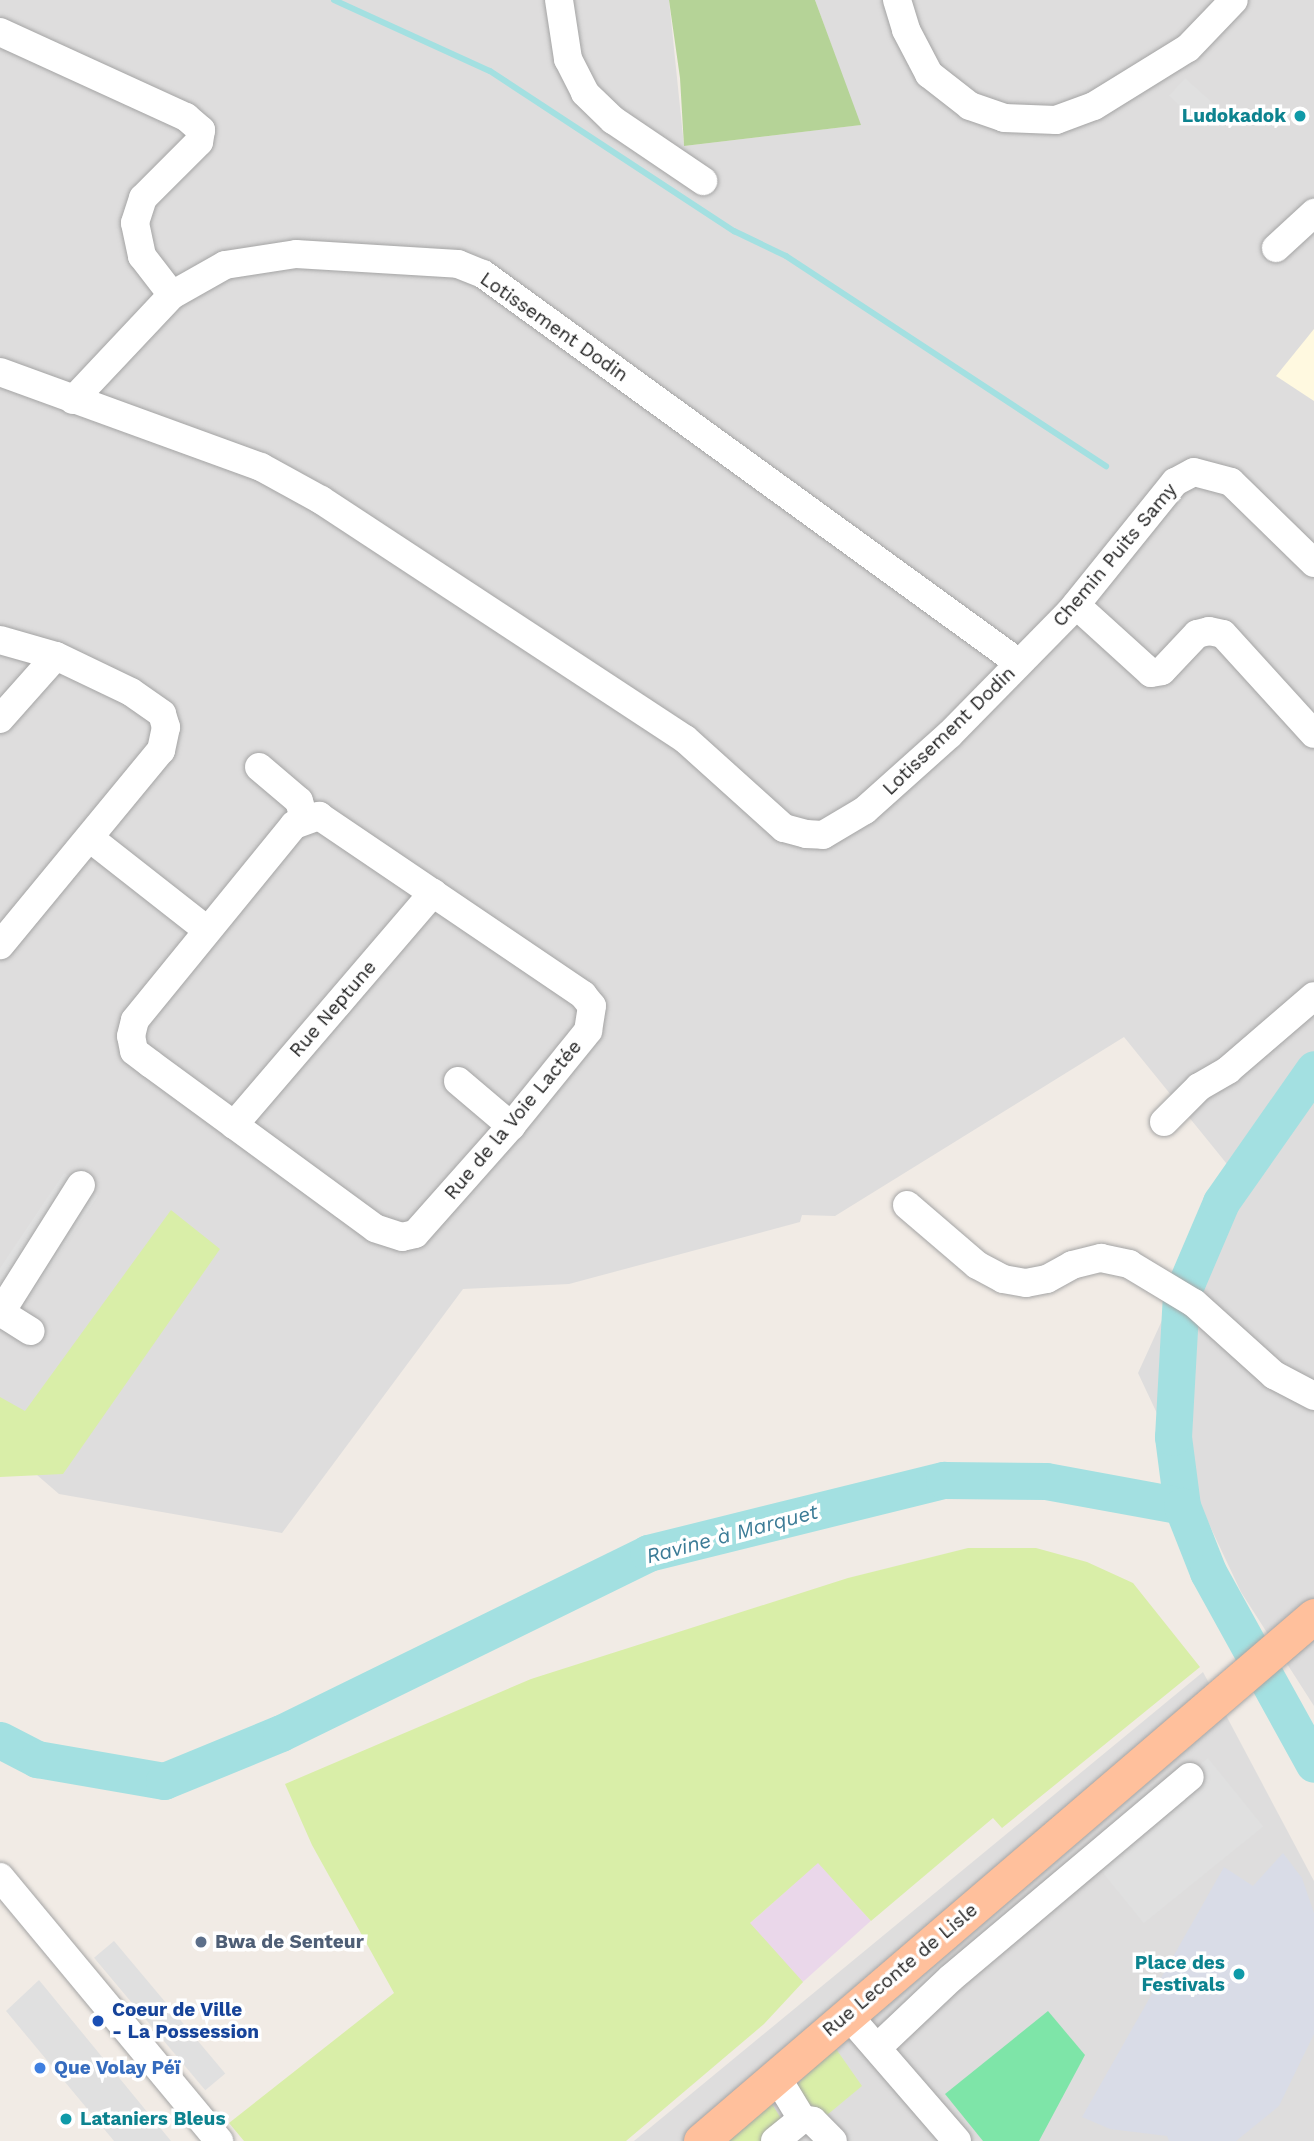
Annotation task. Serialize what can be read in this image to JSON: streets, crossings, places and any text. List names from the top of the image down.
{
  "streets": {
    "main road": ["Rue Leconte de Lisle"],
    "street": [
      "Lotissement Dodin",
      "Chemin Puits Samy",
      "Rue Neptune",
      "Rue de la Voie Lactée"
    ]
  },
  "crossings": [
    ["Lotissement Dodin", "Chemin Puits Samy"],
    ["Rue Neptune", "Rue de la Voie Lactée"]
  ],
  "water": ["Ravine à Marquet"],
  "places": [
    "Ludokadok",
    "Bwa de Senteur",
    "Place des Festivals",
    "Coeur de Ville - La Possession",
    "Que Volay Péï",
    "Lataniers Bleus"
  ]
}
